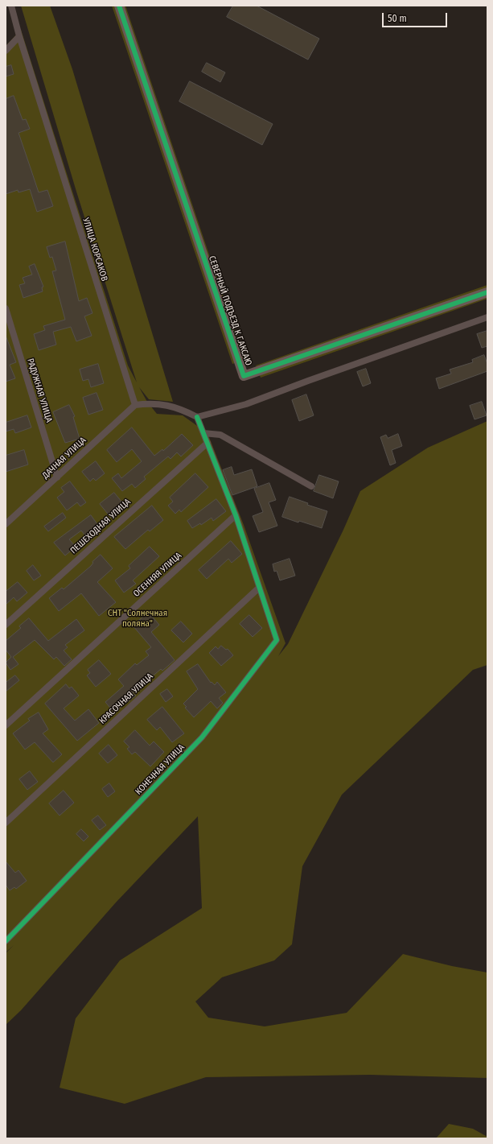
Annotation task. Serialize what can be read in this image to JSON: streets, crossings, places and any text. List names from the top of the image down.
{
  "streets": {
    "street": [
      "УЛИЦА КОРСАКОВ",
      "СЕВЕРНЫЙ ПОДЪЕЗД К Г.АКСАЮ",
      "РАДУЖНАЯ УЛИЦА",
      "ДАЧНАЯ УЛИЦА",
      "ПЕШЕХОДНАЯ УЛИЦА",
      "ОСЕННЯЯ УЛИЦА",
      "КРАСОЧНАЯ УЛИЦА",
      "КОНЕЧНАЯ УЛИЦА"
    ]
  },
  "crossings": [
    ["УЛИЦА КОРСАКОВ", "ДАЧНАЯ УЛИЦА"],
    ["РАДУЖНАЯ УЛИЦА", "ДАЧНАЯ УЛИЦА"],
    ["КРАСОЧНАЯ УЛИЦА", "КОНЕЧНАЯ УЛИЦА"]
  ],
  "parks": ["СНТ \"Солнечная поляна\""],
  "scale_bar": "50 m"
}
